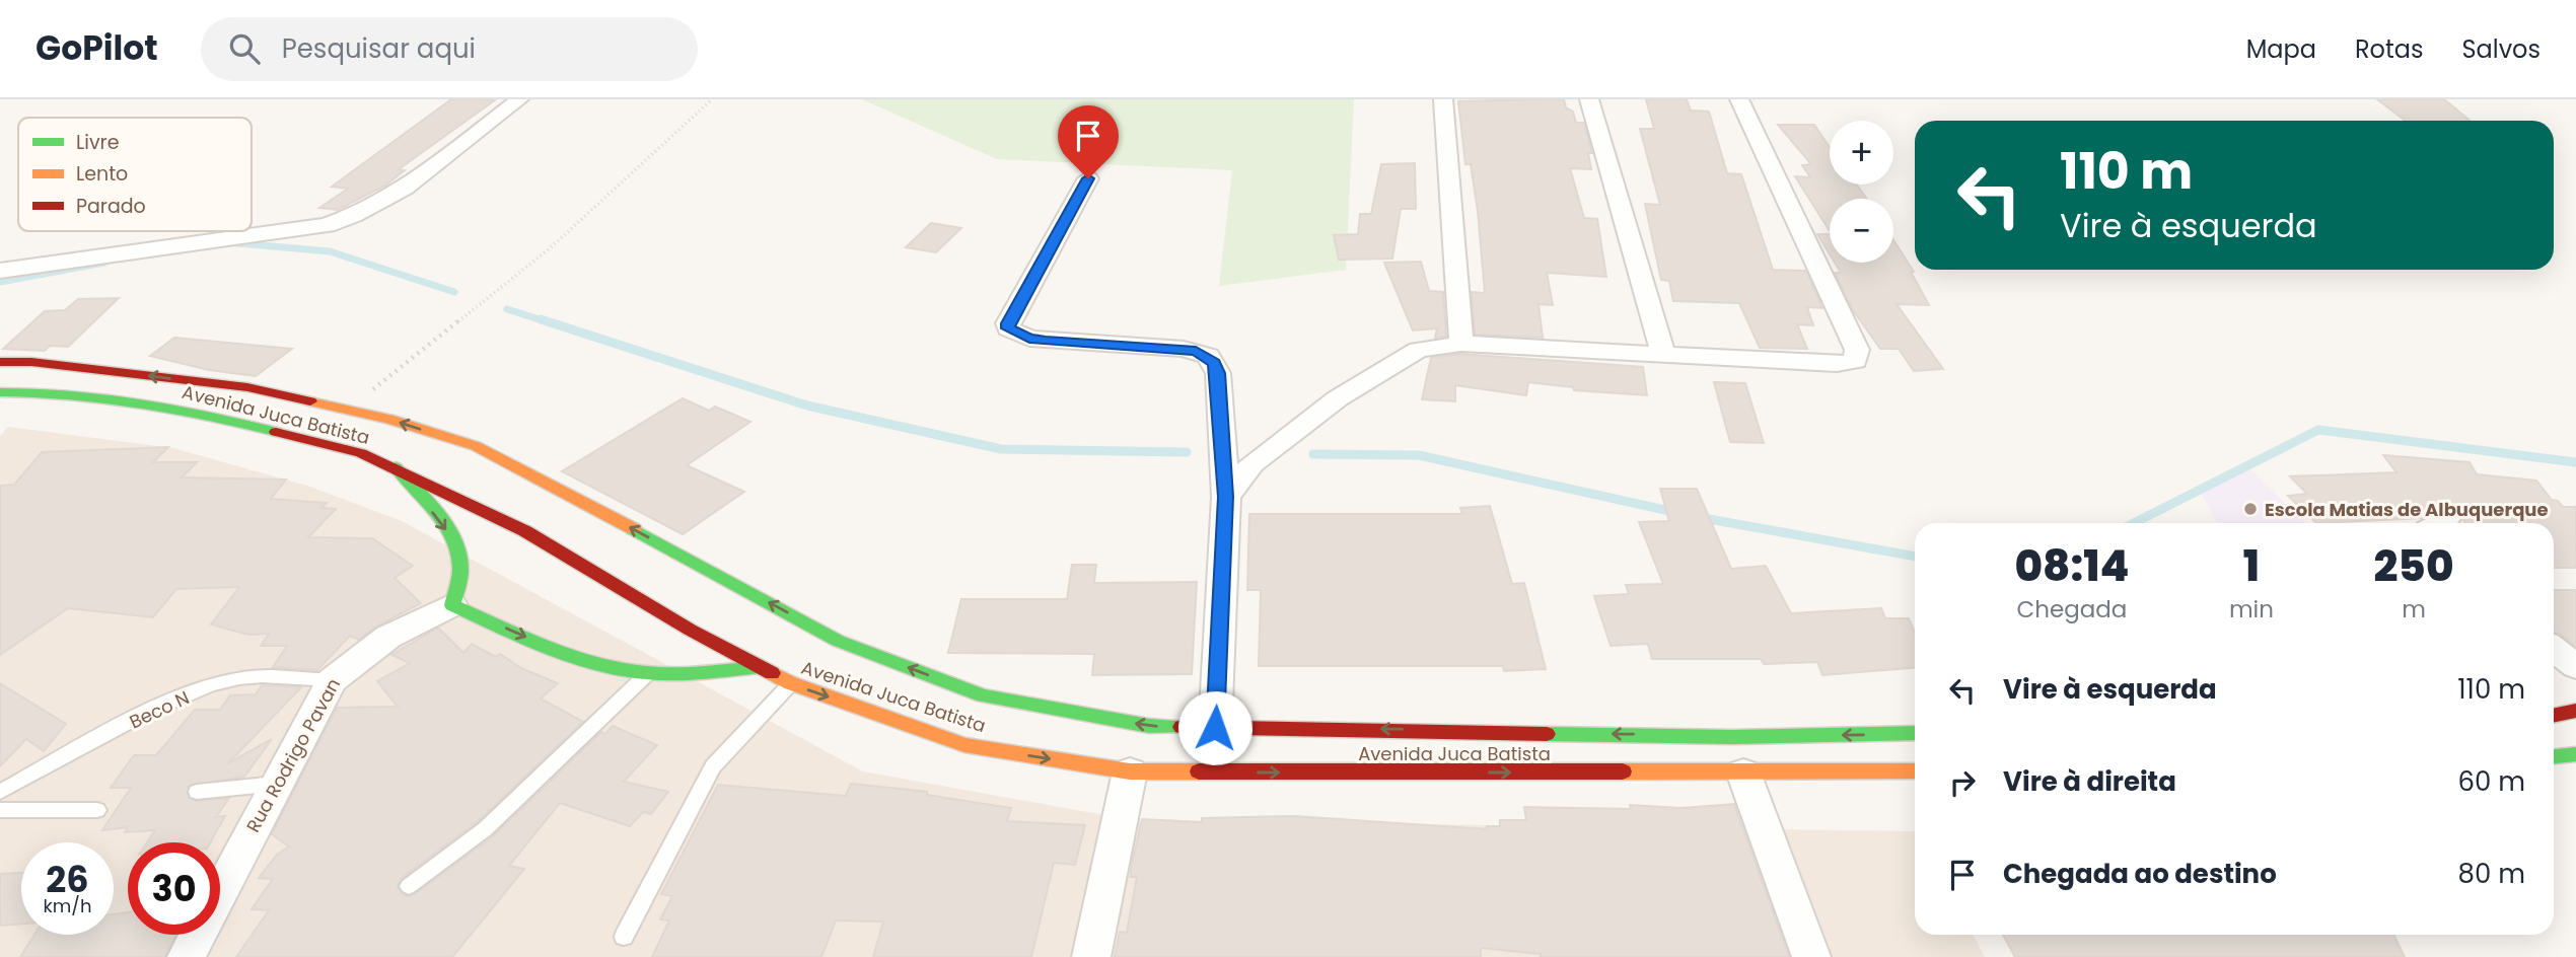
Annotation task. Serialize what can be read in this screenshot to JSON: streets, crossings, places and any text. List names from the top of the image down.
{
  "streets": {
    "main road": ["Avenida Juca Batista"],
    "street": ["Rua Rodrigo Pavan"],
    "lane": ["Beco N"]
  },
  "crossings": [
    ["Beco N", "Rua Rodrigo Pavan"]
  ],
  "places": ["Escola Matias de Albuquerque"],
  "legend": ["Livre", "Lento", "Parado"],
  "page": {
    "header": "GoPilot",
    "search": "Pesquisar aqui",
    "nav": ["Mapa", "Rotas", "Salvos"],
    "map_buttons": ["+", "−"],
    "turn": ["110 m", "Vire à esquerda"],
    "eta": [
      "08:14",
      "Chegada",
      "1",
      "min",
      "250",
      "m"
    ],
    "list": [
      {
        "name": "Vire à esquerda",
        "value": "110 m"
      },
      {
        "name": "Vire à direita",
        "value": "60 m"
      },
      {
        "name": "Chegada ao destino",
        "value": "80 m"
      }
    ],
    "speed": "26 km/h",
    "limit": "30"
  }
}
